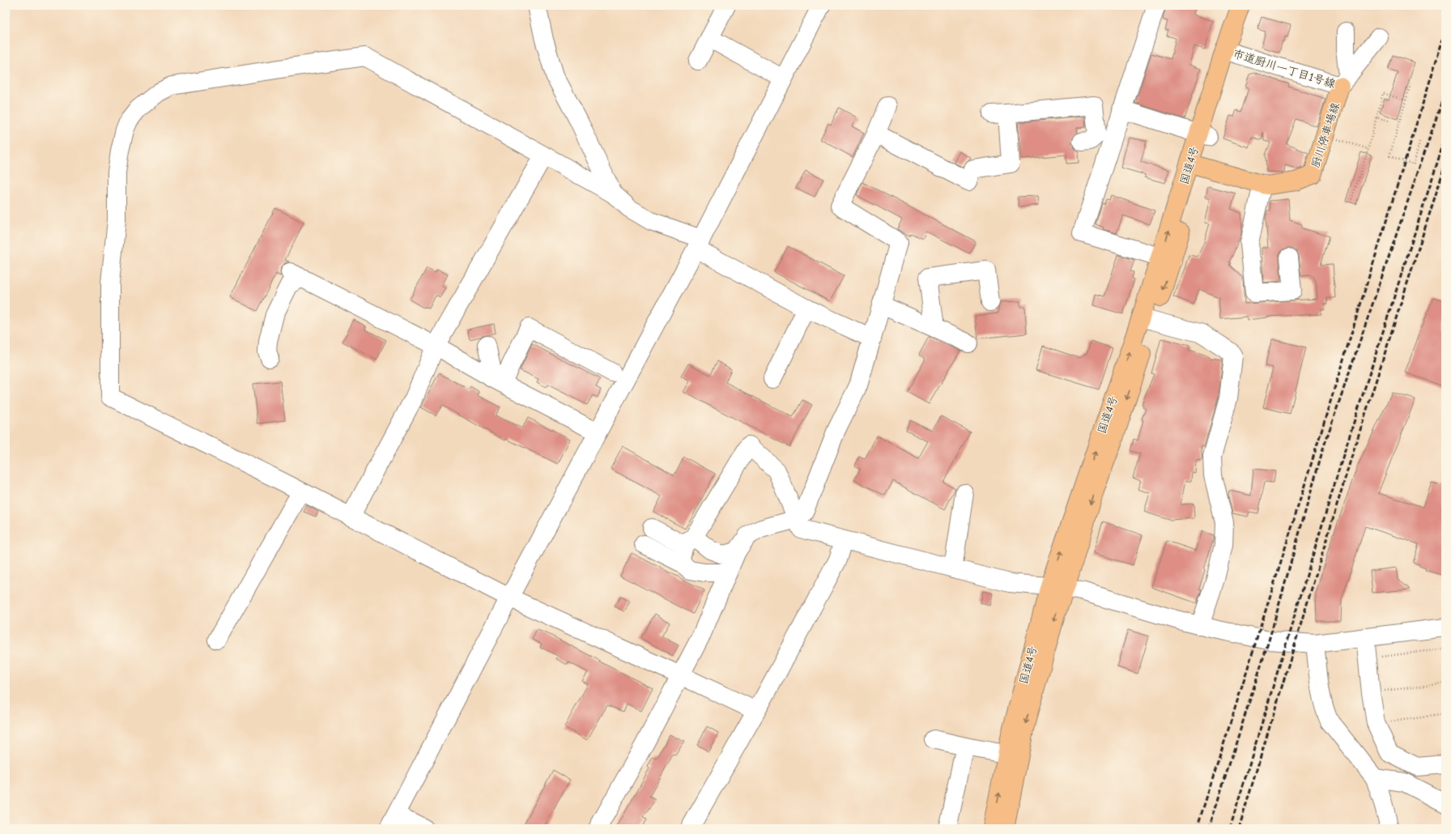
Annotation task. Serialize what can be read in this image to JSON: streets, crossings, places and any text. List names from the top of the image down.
{
  "streets": {
    "main road": ["厨川停車場線", "国道4号"],
    "street": ["市道厨川一丁目1号線"]
  },
  "crossings": [
    ["市道厨川一丁目1号線", "厨川停車場線"],
    ["市道厨川一丁目1号線", "国道4号"],
    ["厨川停車場線", "国道4号"]
  ]
}
